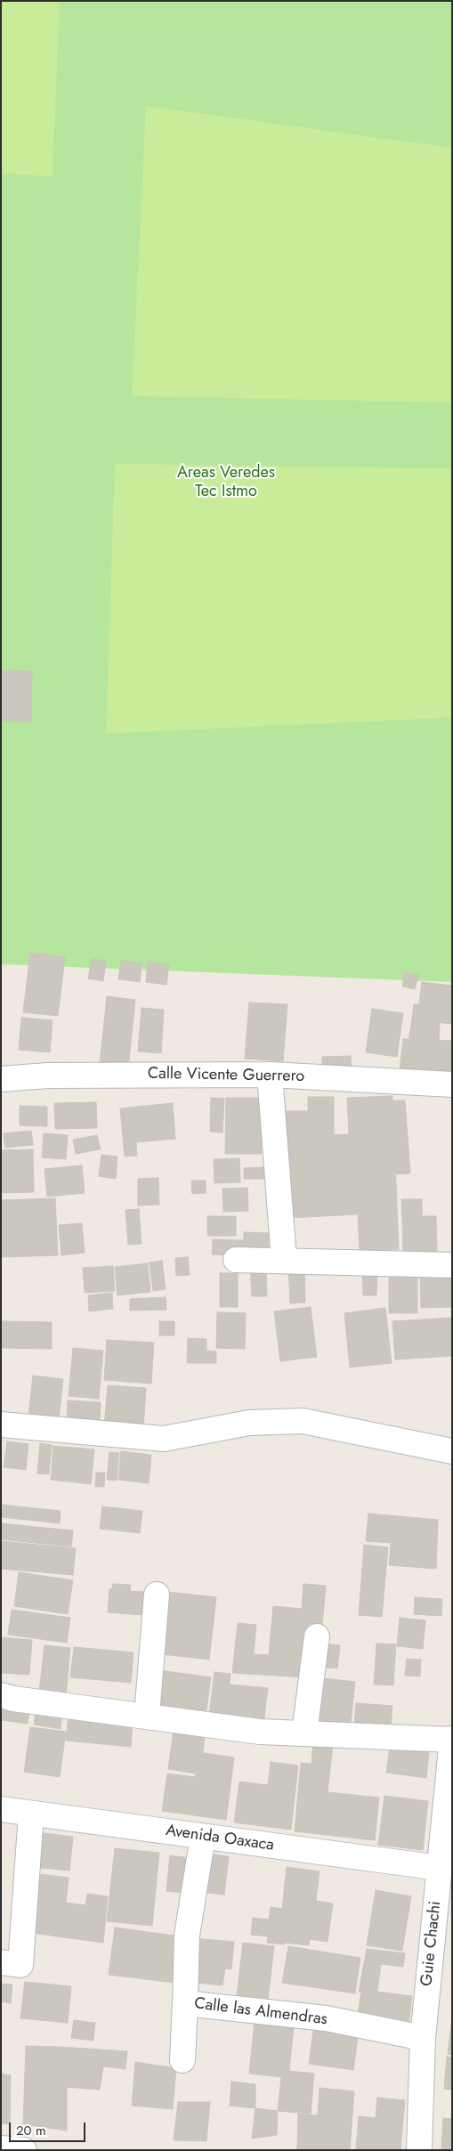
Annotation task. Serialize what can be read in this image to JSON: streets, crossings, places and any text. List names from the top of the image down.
{
  "streets": {
    "street": [
      "Calle Vicente Guerrero",
      "Avenida Oaxaca",
      "Guie Chachi",
      "Calle las Almendras"
    ]
  },
  "crossings": [
    ["Avenida Oaxaca", "Guie Chachi"],
    ["Avenida Oaxaca", "Calle las Almendras"],
    ["Guie Chachi", "Calle las Almendras"]
  ],
  "parks": ["Areas Veredes Tec Istmo"],
  "scale_bar": "20 m"
}
